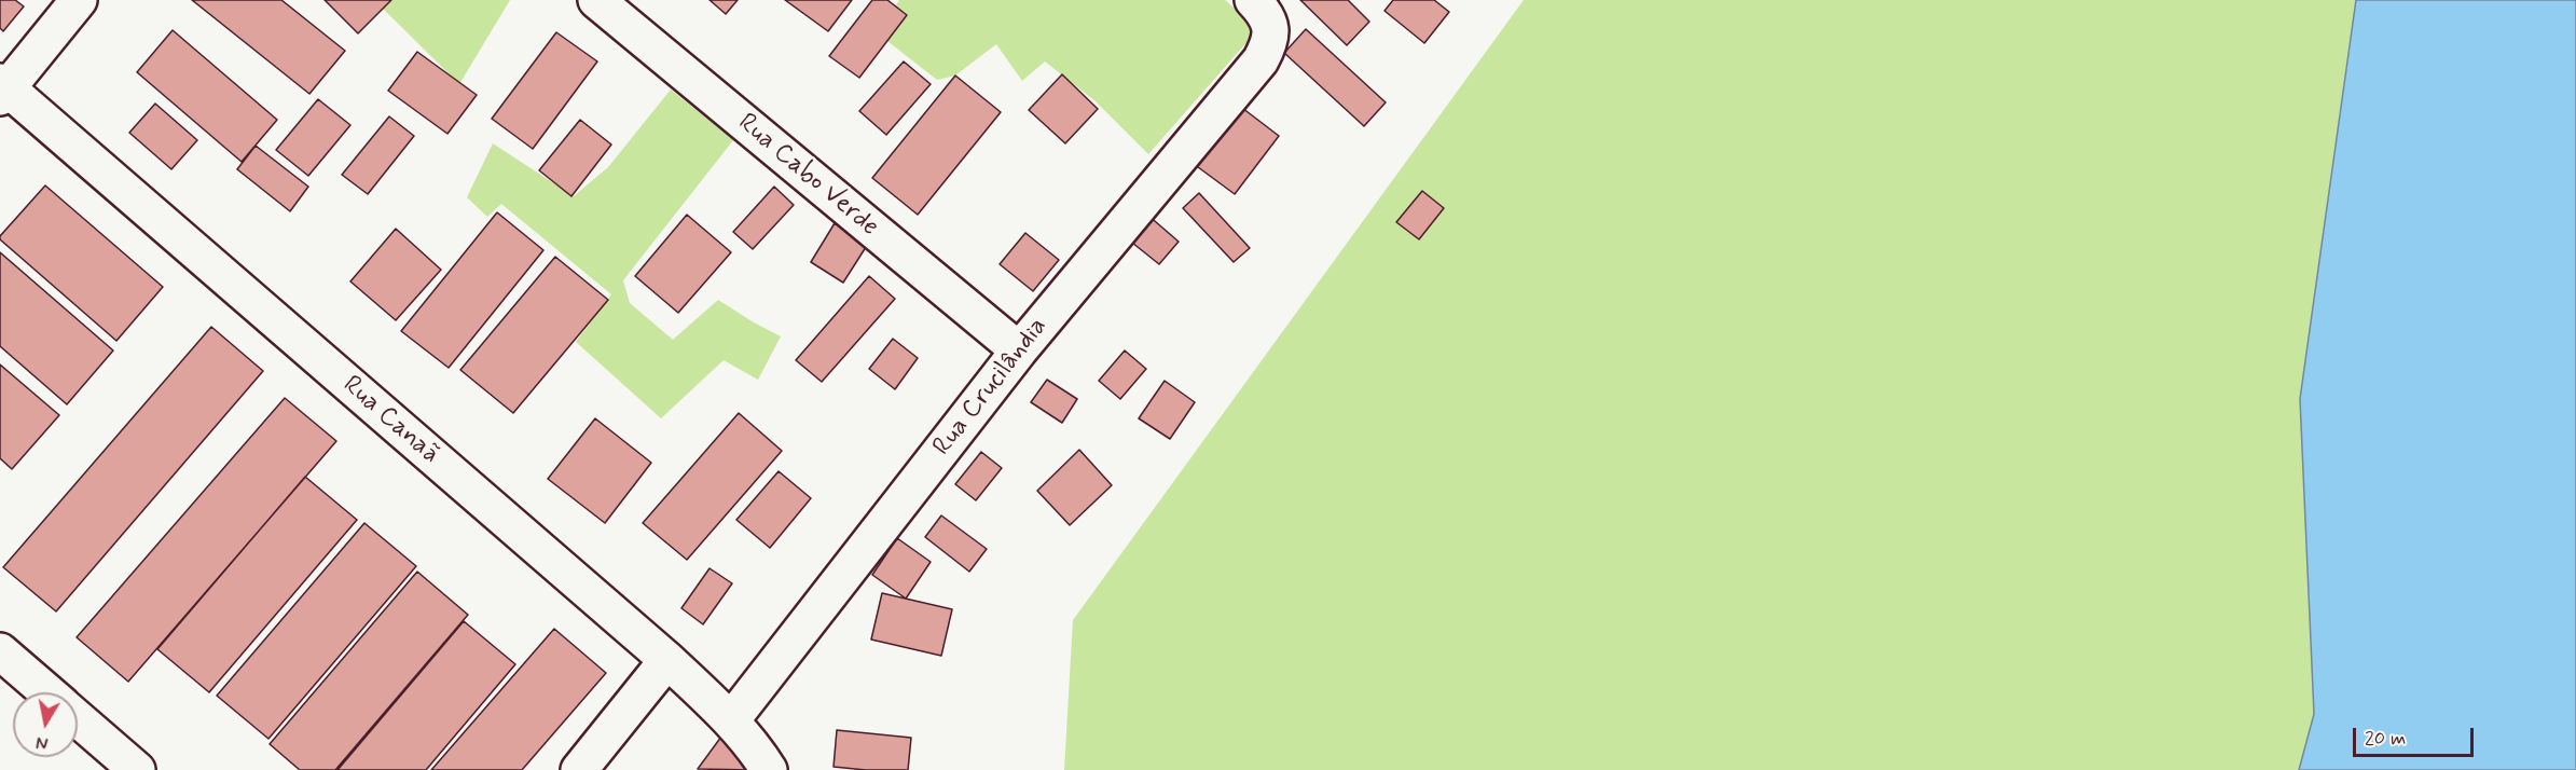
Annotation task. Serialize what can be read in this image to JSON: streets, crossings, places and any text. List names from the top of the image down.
{
  "streets": {
    "street": ["Rua Cabo Verde", "Rua Crucilândia", "Rua Canaã"]
  },
  "crossings": [
    ["Rua Cabo Verde", "Rua Crucilândia"],
    ["Rua Crucilândia", "Rua Canaã"]
  ],
  "scale_bar": "20 m",
  "north": "bottom"
}
